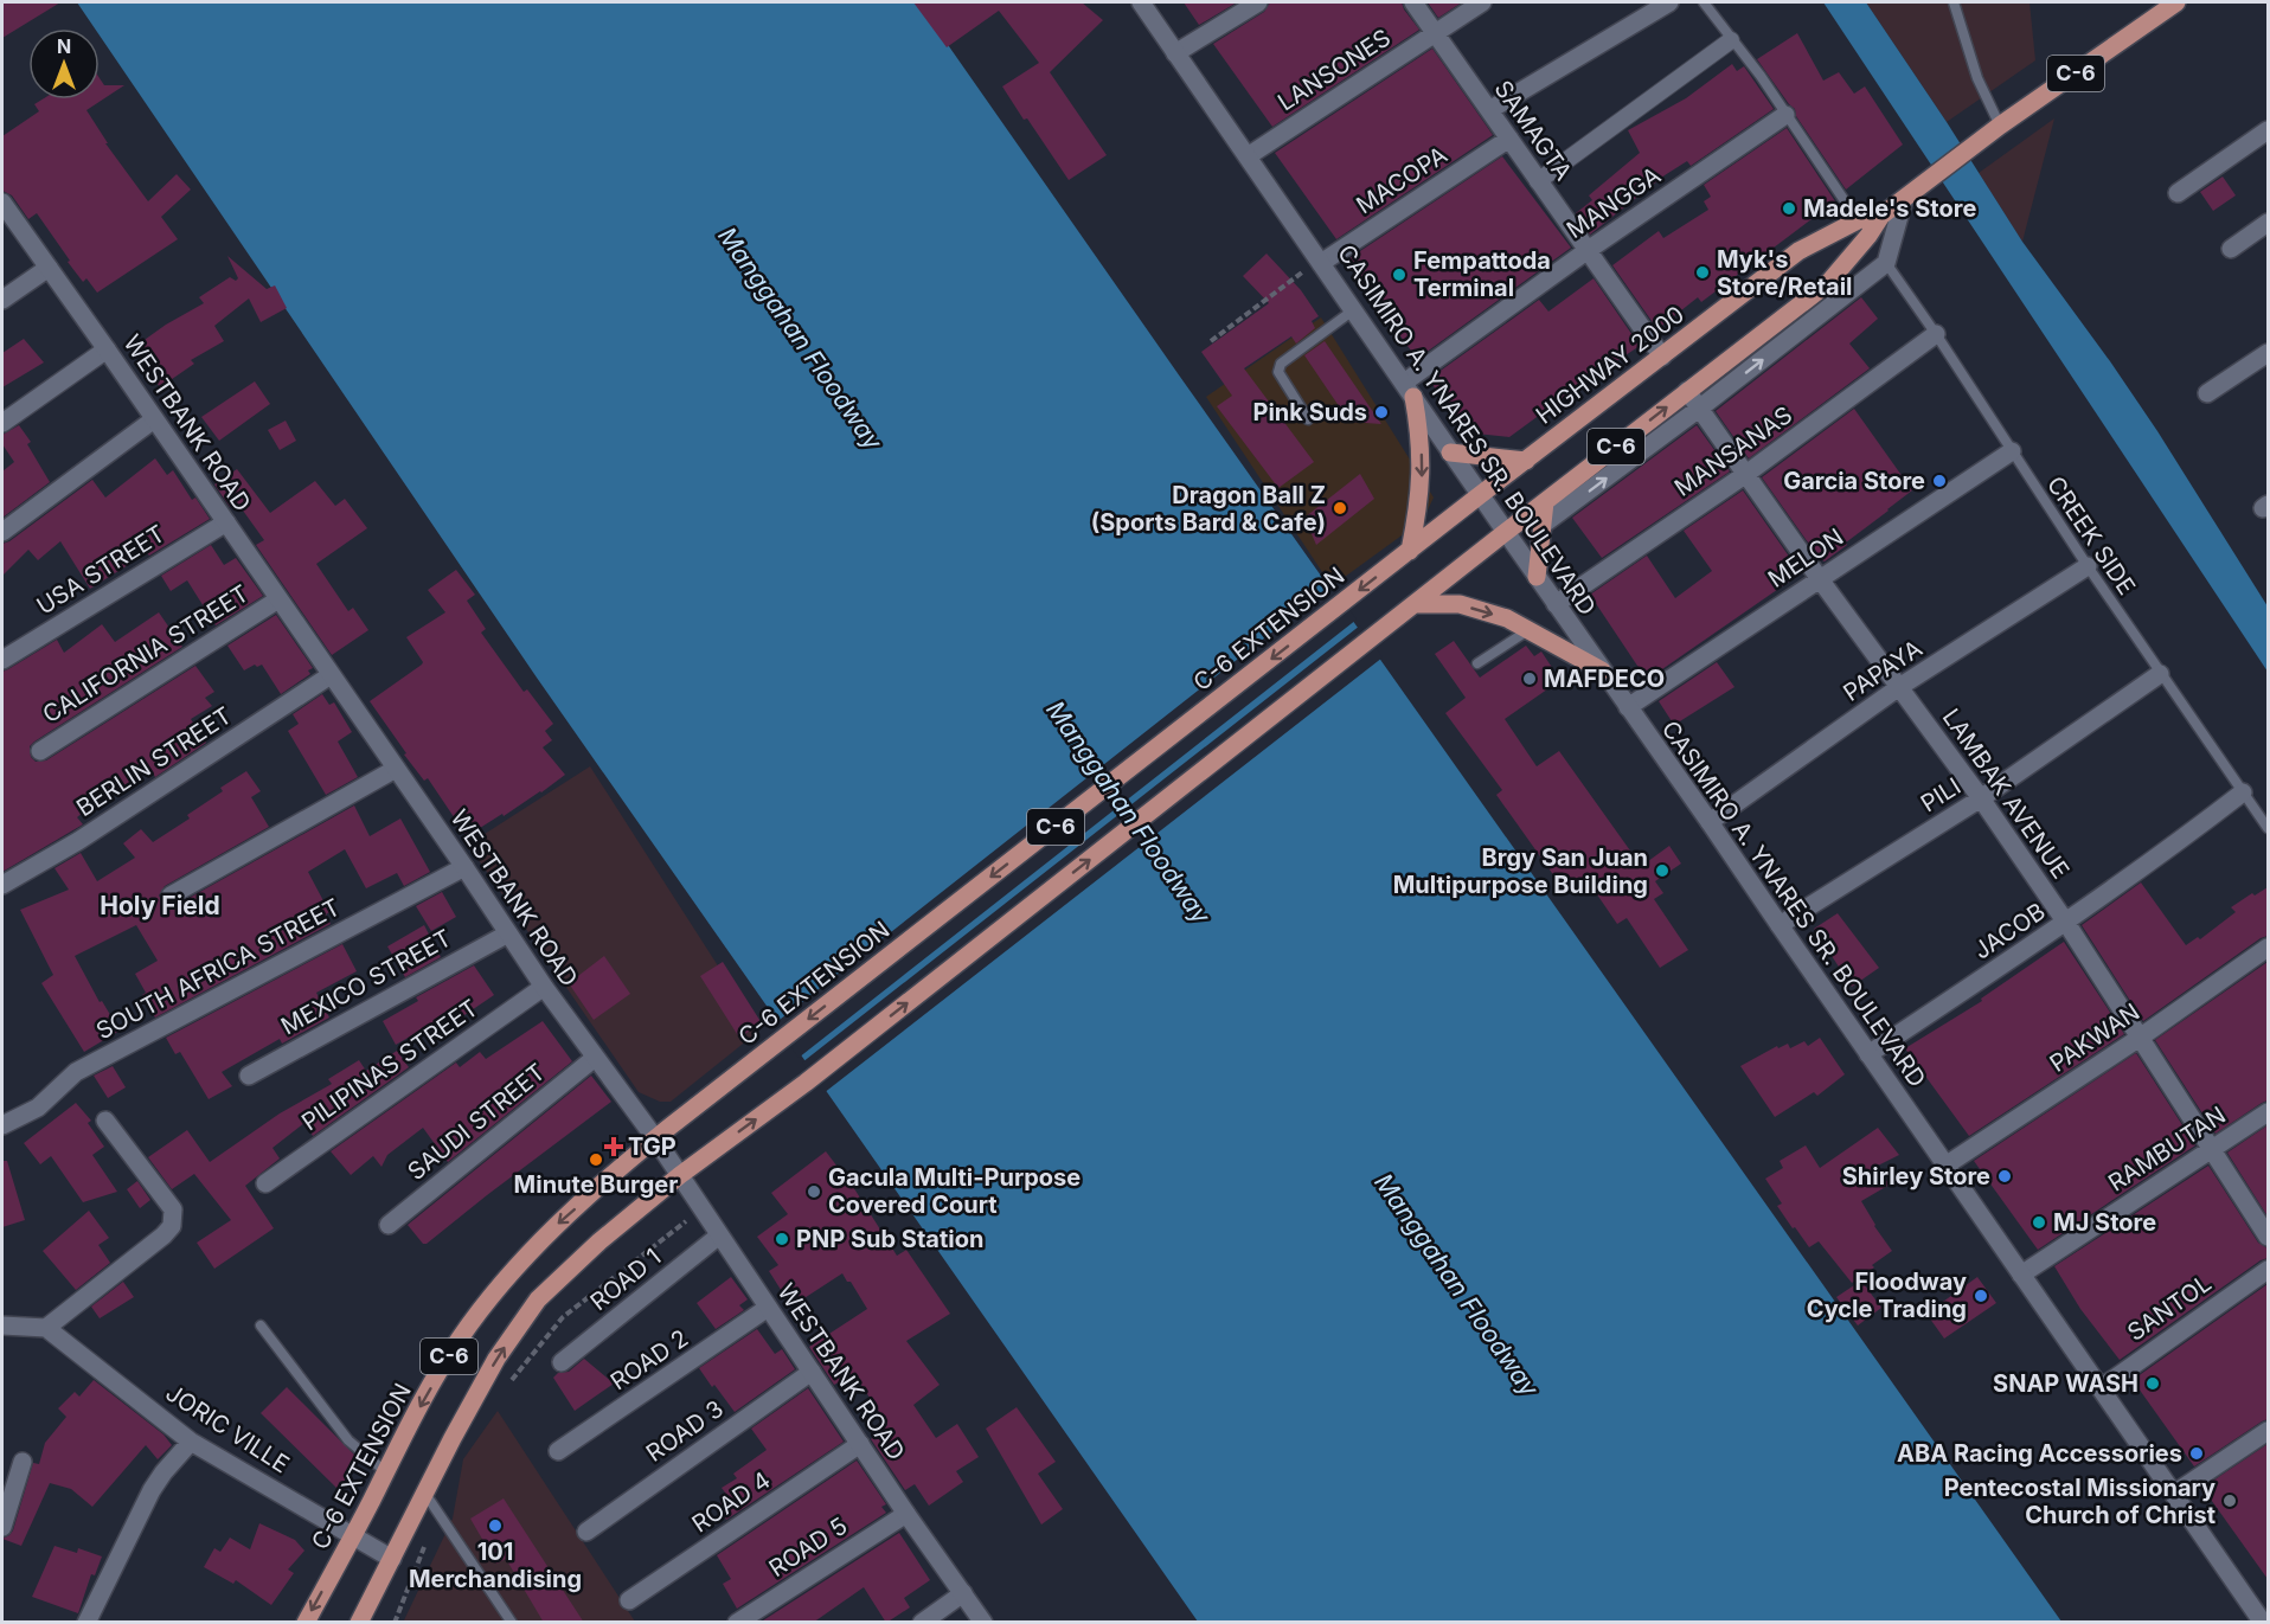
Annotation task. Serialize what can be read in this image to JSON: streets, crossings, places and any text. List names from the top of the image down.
{
  "streets": {
    "main road": ["C-6", "HIGHWAY 2000", "C-6 EXTENSION"],
    "street": [
      "LANSONES",
      "SAMAGTA",
      "MACOPA",
      "MANGGA",
      "WESTBANK ROAD",
      "CASIMIRO A. YNARES SR. BOULEVARD",
      "MANSANAS",
      "MELON",
      "USA STREET",
      "CALIFORNIA STREET",
      "PAPAYA",
      "BERLIN STREET",
      "LAMBAK AVENUE",
      "PILI",
      "JACOB",
      "SOUTH AFRICA STREET",
      "MEXICO STREET",
      "PAKWAN",
      "PILIPINAS STREET",
      "SAUDI STREET",
      "RAMBUTAN",
      "ROAD 1",
      "SANTOL",
      "ROAD 2",
      "JORIC VILLE",
      "ROAD 3",
      "ROAD 4",
      "ROAD 5"
    ],
    "lane": ["CREEK SIDE"]
  },
  "crossings": [
    ["LANSONES", "SAMAGTA"],
    ["LANSONES", "CASIMIRO A. YNARES SR. BOULEVARD"],
    ["C-6", "HIGHWAY 2000"],
    ["C-6", "WESTBANK ROAD"],
    ["C-6", "CASIMIRO A. YNARES SR. BOULEVARD"],
    ["C-6", "JORIC VILLE"],
    ["SAMAGTA", "MACOPA"],
    ["SAMAGTA", "MANGGA"],
    ["SAMAGTA", "HIGHWAY 2000"],
    ["MACOPA", "CASIMIRO A. YNARES SR. BOULEVARD"],
    ["MANGGA", "CASIMIRO A. YNARES SR. BOULEVARD"],
    ["HIGHWAY 2000", "CASIMIRO A. YNARES SR. BOULEVARD"],
    ["HIGHWAY 2000", "C-6 EXTENSION"],
    ["HIGHWAY 2000", "LAMBAK AVENUE"],
    ["WESTBANK ROAD", "USA STREET"],
    ["WESTBANK ROAD", "C-6 EXTENSION"],
    ["WESTBANK ROAD", "CALIFORNIA STREET"],
    ["WESTBANK ROAD", "BERLIN STREET"],
    ["WESTBANK ROAD", "SOUTH AFRICA STREET"],
    ["WESTBANK ROAD", "MEXICO STREET"],
    ["WESTBANK ROAD", "PILIPINAS STREET"],
    ["WESTBANK ROAD", "SAUDI STREET"],
    ["WESTBANK ROAD", "ROAD 1"],
    ["WESTBANK ROAD", "ROAD 2"],
    ["WESTBANK ROAD", "ROAD 3"],
    ["WESTBANK ROAD", "ROAD 4"],
    ["WESTBANK ROAD", "ROAD 5"],
    ["CASIMIRO A. YNARES SR. BOULEVARD", "MANSANAS"],
    ["CASIMIRO A. YNARES SR. BOULEVARD", "MELON"],
    ["CASIMIRO A. YNARES SR. BOULEVARD", "C-6 EXTENSION"],
    ["CASIMIRO A. YNARES SR. BOULEVARD", "PAPAYA"],
    ["CASIMIRO A. YNARES SR. BOULEVARD", "PILI"],
    ["CASIMIRO A. YNARES SR. BOULEVARD", "JACOB"],
    ["CASIMIRO A. YNARES SR. BOULEVARD", "PAKWAN"],
    ["CASIMIRO A. YNARES SR. BOULEVARD", "RAMBUTAN"],
    ["CASIMIRO A. YNARES SR. BOULEVARD", "SANTOL"],
    ["MANSANAS", "CREEK SIDE"],
    ["MANSANAS", "LAMBAK AVENUE"],
    ["CREEK SIDE", "MELON"],
    ["CREEK SIDE", "PAPAYA"],
    ["CREEK SIDE", "PILI"],
    ["CREEK SIDE", "JACOB"],
    ["MELON", "LAMBAK AVENUE"],
    ["C-6 EXTENSION", "JORIC VILLE"],
    ["PAPAYA", "LAMBAK AVENUE"],
    ["LAMBAK AVENUE", "PILI"],
    ["LAMBAK AVENUE", "JACOB"],
    ["LAMBAK AVENUE", "PAKWAN"],
    ["LAMBAK AVENUE", "RAMBUTAN"]
  ],
  "districts": ["Holy Field"],
  "water": ["Manggahan Floodway"],
  "places": {
    "other": [
      "Madele's Store",
      "Myk's Store/Retail",
      "Fempattoda Terminal",
      "Pink Suds",
      "Garcia Store",
      "Dragon Ball Z (Sports Bard & Cafe)",
      "MAFDECO",
      "Brgy San Juan Multipurpose Building",
      "Minute Burger",
      "Shirley Store",
      "Gacula Multi-Purpose Covered Court",
      "MJ Store",
      "PNP Sub Station",
      "Floodway Cycle Trading",
      "SNAP WASH",
      "ABA Racing Accessories",
      "Pentecostal Missionary Church of Christ",
      "101 Merchandising"
    ],
    "health": ["TGP"]
  },
  "north": "top"
}
